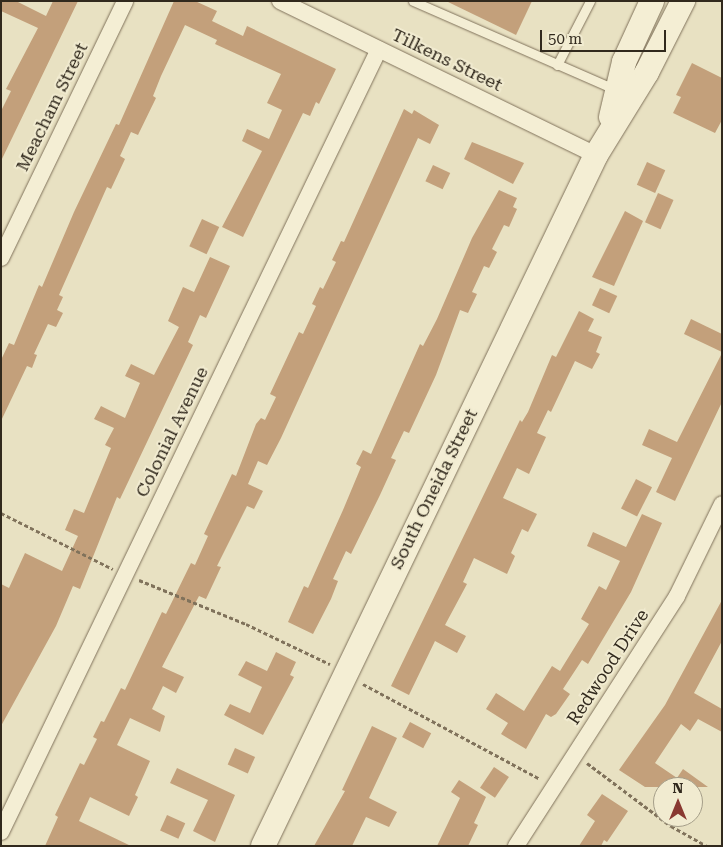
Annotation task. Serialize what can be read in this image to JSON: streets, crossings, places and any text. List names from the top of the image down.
{
  "streets": {
    "street": [
      "Tilkens Street",
      "Meacham Street",
      "Colonial Avenue",
      "South Oneida Street",
      "Redwood Drive"
    ]
  },
  "crossings": [
    ["Tilkens Street", "Colonial Avenue"],
    ["Tilkens Street", "South Oneida Street"]
  ],
  "scale_bar": "50 m",
  "north": "top"
}
